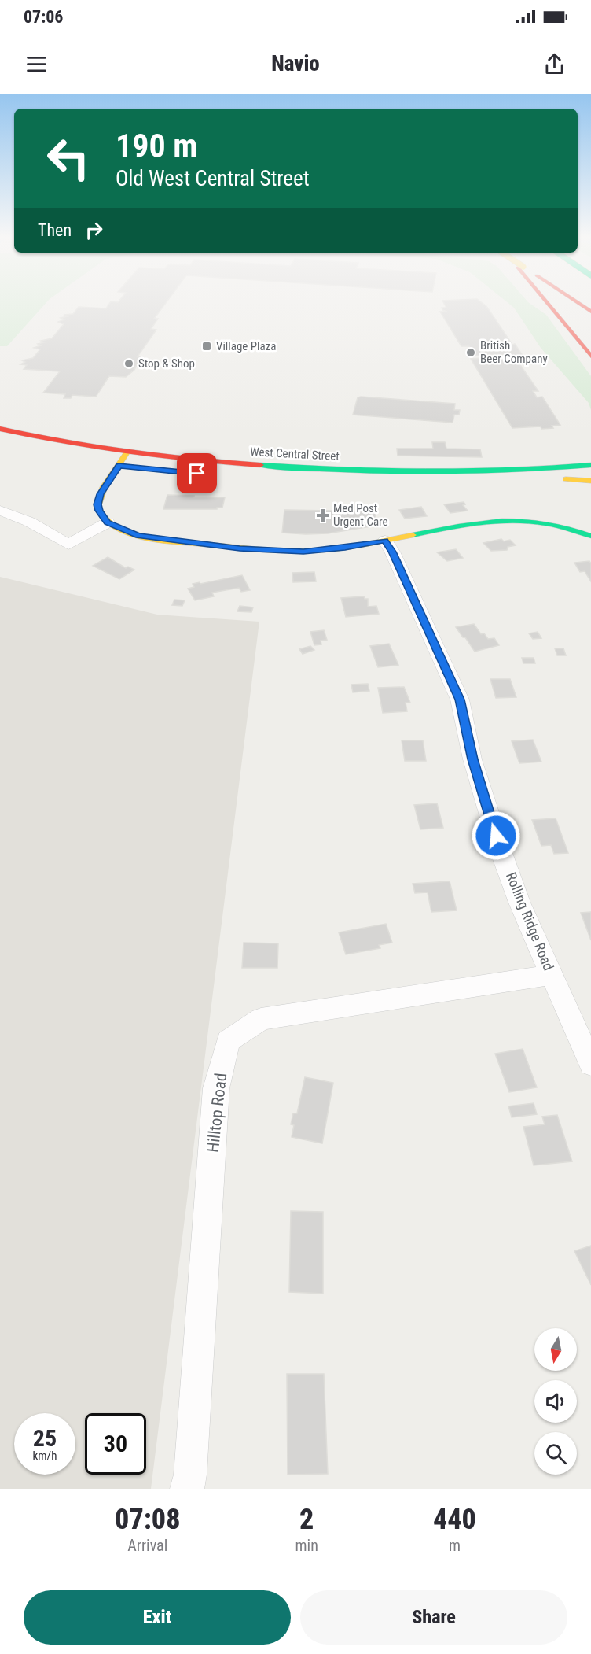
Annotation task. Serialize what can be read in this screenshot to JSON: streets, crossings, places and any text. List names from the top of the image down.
{
  "streets": {
    "main road": ["West Central Street"],
    "street": ["Rolling Ridge Road", "Hilltop Road"]
  },
  "crossings": [
    ["Rolling Ridge Road", "Hilltop Road"]
  ],
  "places": {
    "transit": ["Village Plaza"],
    "other": ["British Beer Company", "Stop & Shop"],
    "health": ["Med Post Urgent Care"]
  },
  "north": "bottom",
  "page": {
    "status": "07:06",
    "header": "Navio",
    "turn": ["190 m", "Old West Central Street"],
    "then": "Then",
    "speed": "25 km/h",
    "limit": "30",
    "eta": [
      "07:08",
      "Arrival",
      "2",
      "min",
      "440",
      "m"
    ],
    "buttons": ["Exit", "Share"]
  }
}
